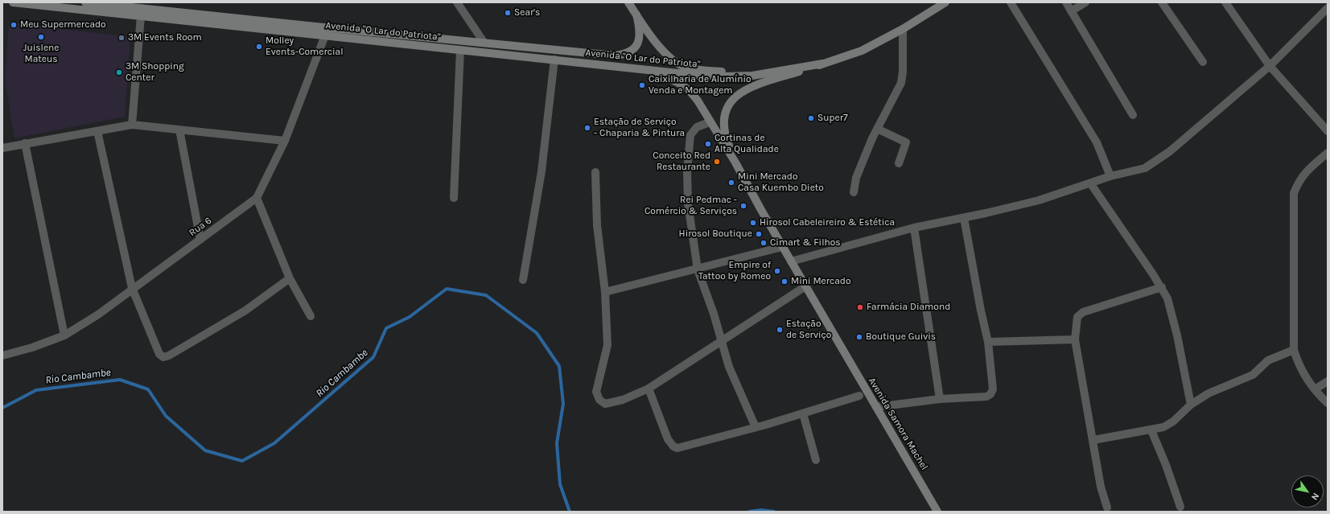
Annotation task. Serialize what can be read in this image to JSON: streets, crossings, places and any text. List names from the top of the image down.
{
  "streets": {
    "main road": ["Avenida \"O Lar do Patriota\"", "Avenida Samora Machel"],
    "street": ["Rua 6"]
  },
  "crossings": [
    ["Avenida \"O Lar do Patriota\"", "Rua 6"],
    ["Avenida \"O Lar do Patriota\"", "Avenida Samora Machel"]
  ],
  "water": ["Rio Cambambe"],
  "places": [
    "Sear's",
    "Meu Supermercado",
    "Juislene Mateus",
    "3M Events Room",
    "Molley Events-Comercial",
    "3M Shopping Center",
    "Caixilharia de Alumínio Venda e Montagem",
    "Super7",
    "Estação de Serviço - Chaparia & Pintura",
    "Cortinas de Alta Qualidade",
    "Conceito Red Restaurante",
    "Mini Mercado Casa Kuembo Dieto",
    "Rei Pedmac - Comércio & Serviços",
    "Hirosol Cabeleireiro & Estética",
    "Hirosol Boutique",
    "Cimart & Filhos",
    "Empire of Tattoo by Romeo",
    "Mini Mercado",
    "Farmácia Diamond",
    "Estação de Serviço",
    "Boutique Guivis"
  ],
  "north": "bottom right"
}
